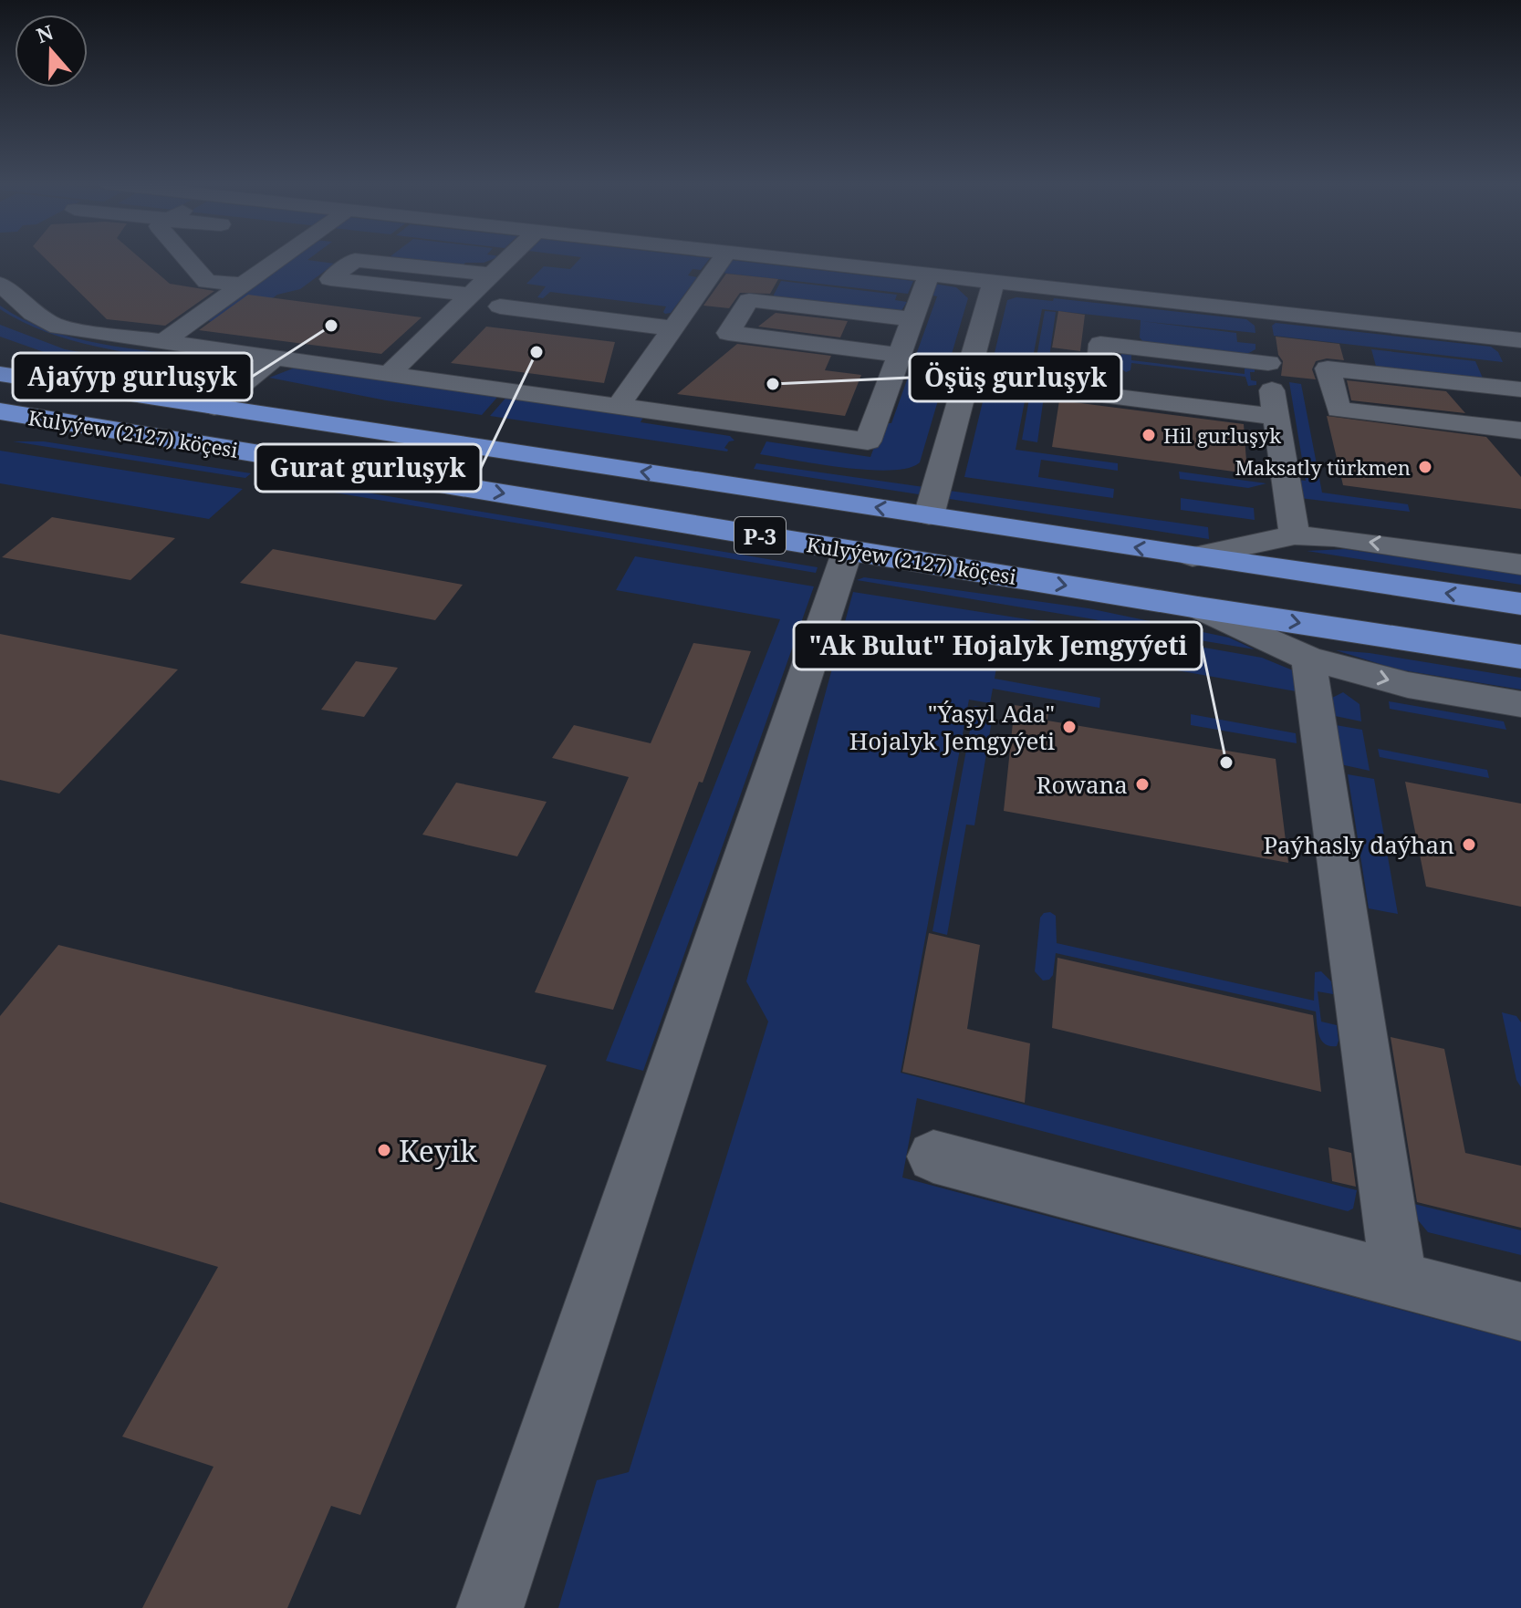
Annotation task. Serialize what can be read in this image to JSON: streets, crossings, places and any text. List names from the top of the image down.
{
  "streets": {
    "highway": ["Kulyýew (2127) köçesi", "P-3"]
  },
  "places": [
    "Ajaýyp gurluşyk",
    "Gurat gurluşyk",
    "Öşüş gurluşyk",
    "Hil gurluşyk",
    "Maksatly türkmen",
    "\"Ýaşyl Ada\" Hojalyk Jemgyýeti",
    "\"Ak Bulut\" Hojalyk Jemgyýeti",
    "Rowana",
    "Paýhasly daýhan",
    "Keyik"
  ],
  "north": "top"
}
